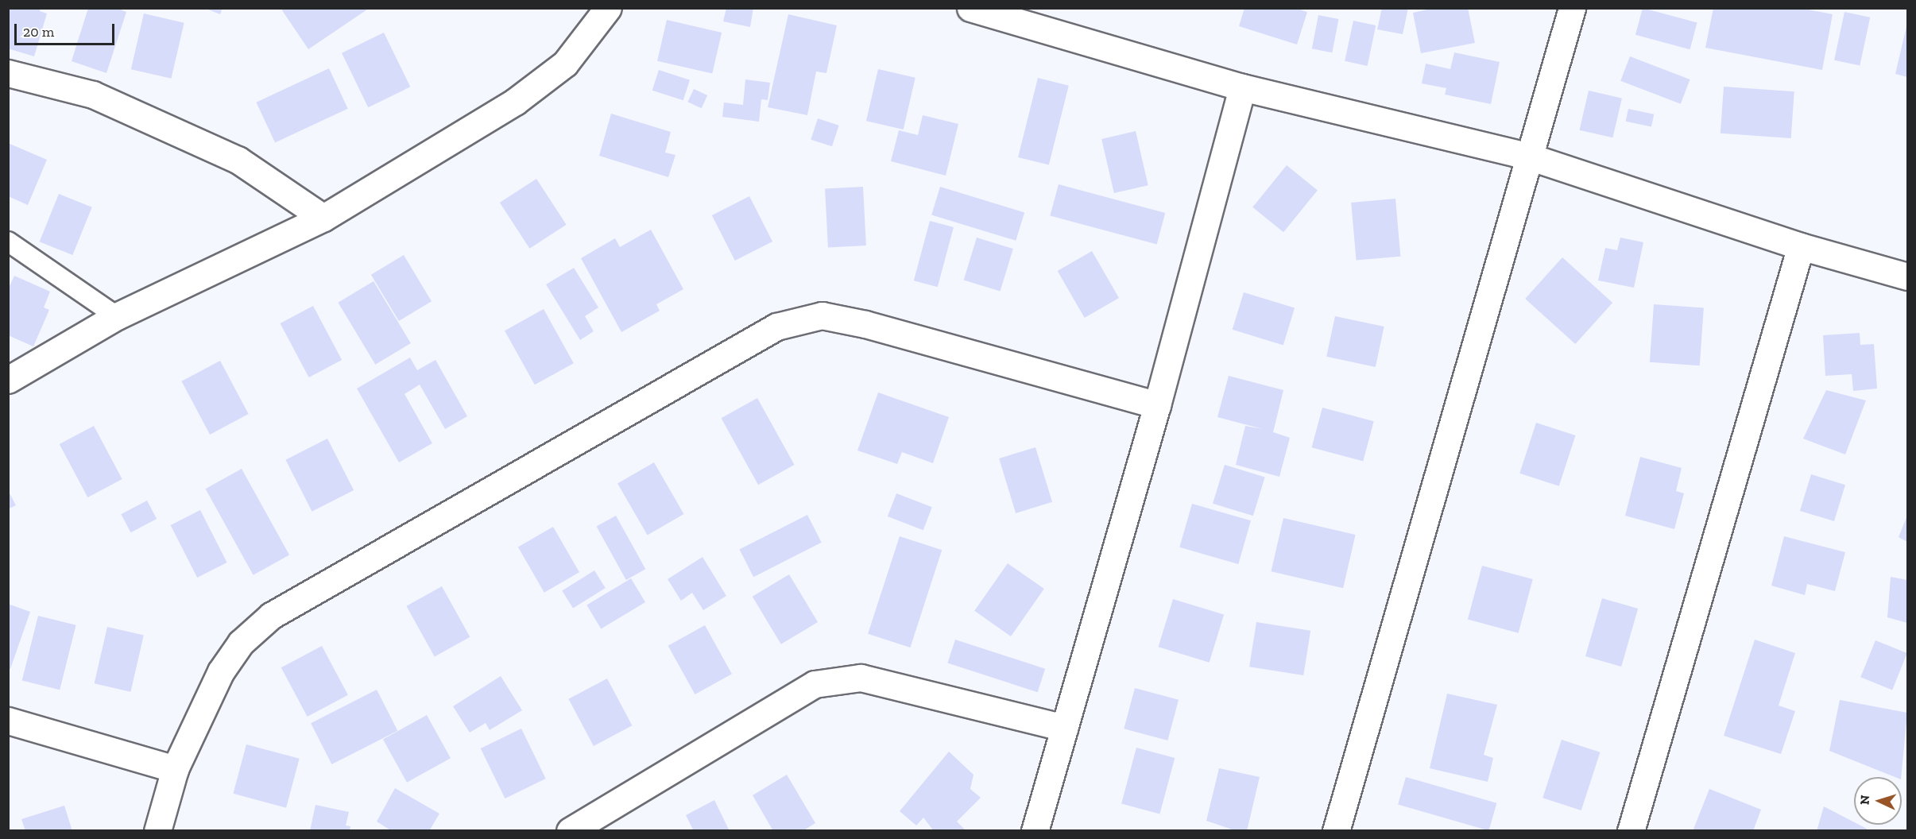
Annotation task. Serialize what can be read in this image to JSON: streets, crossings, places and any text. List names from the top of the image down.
{
  "scale_bar": "20 m",
  "north": "left"
}
